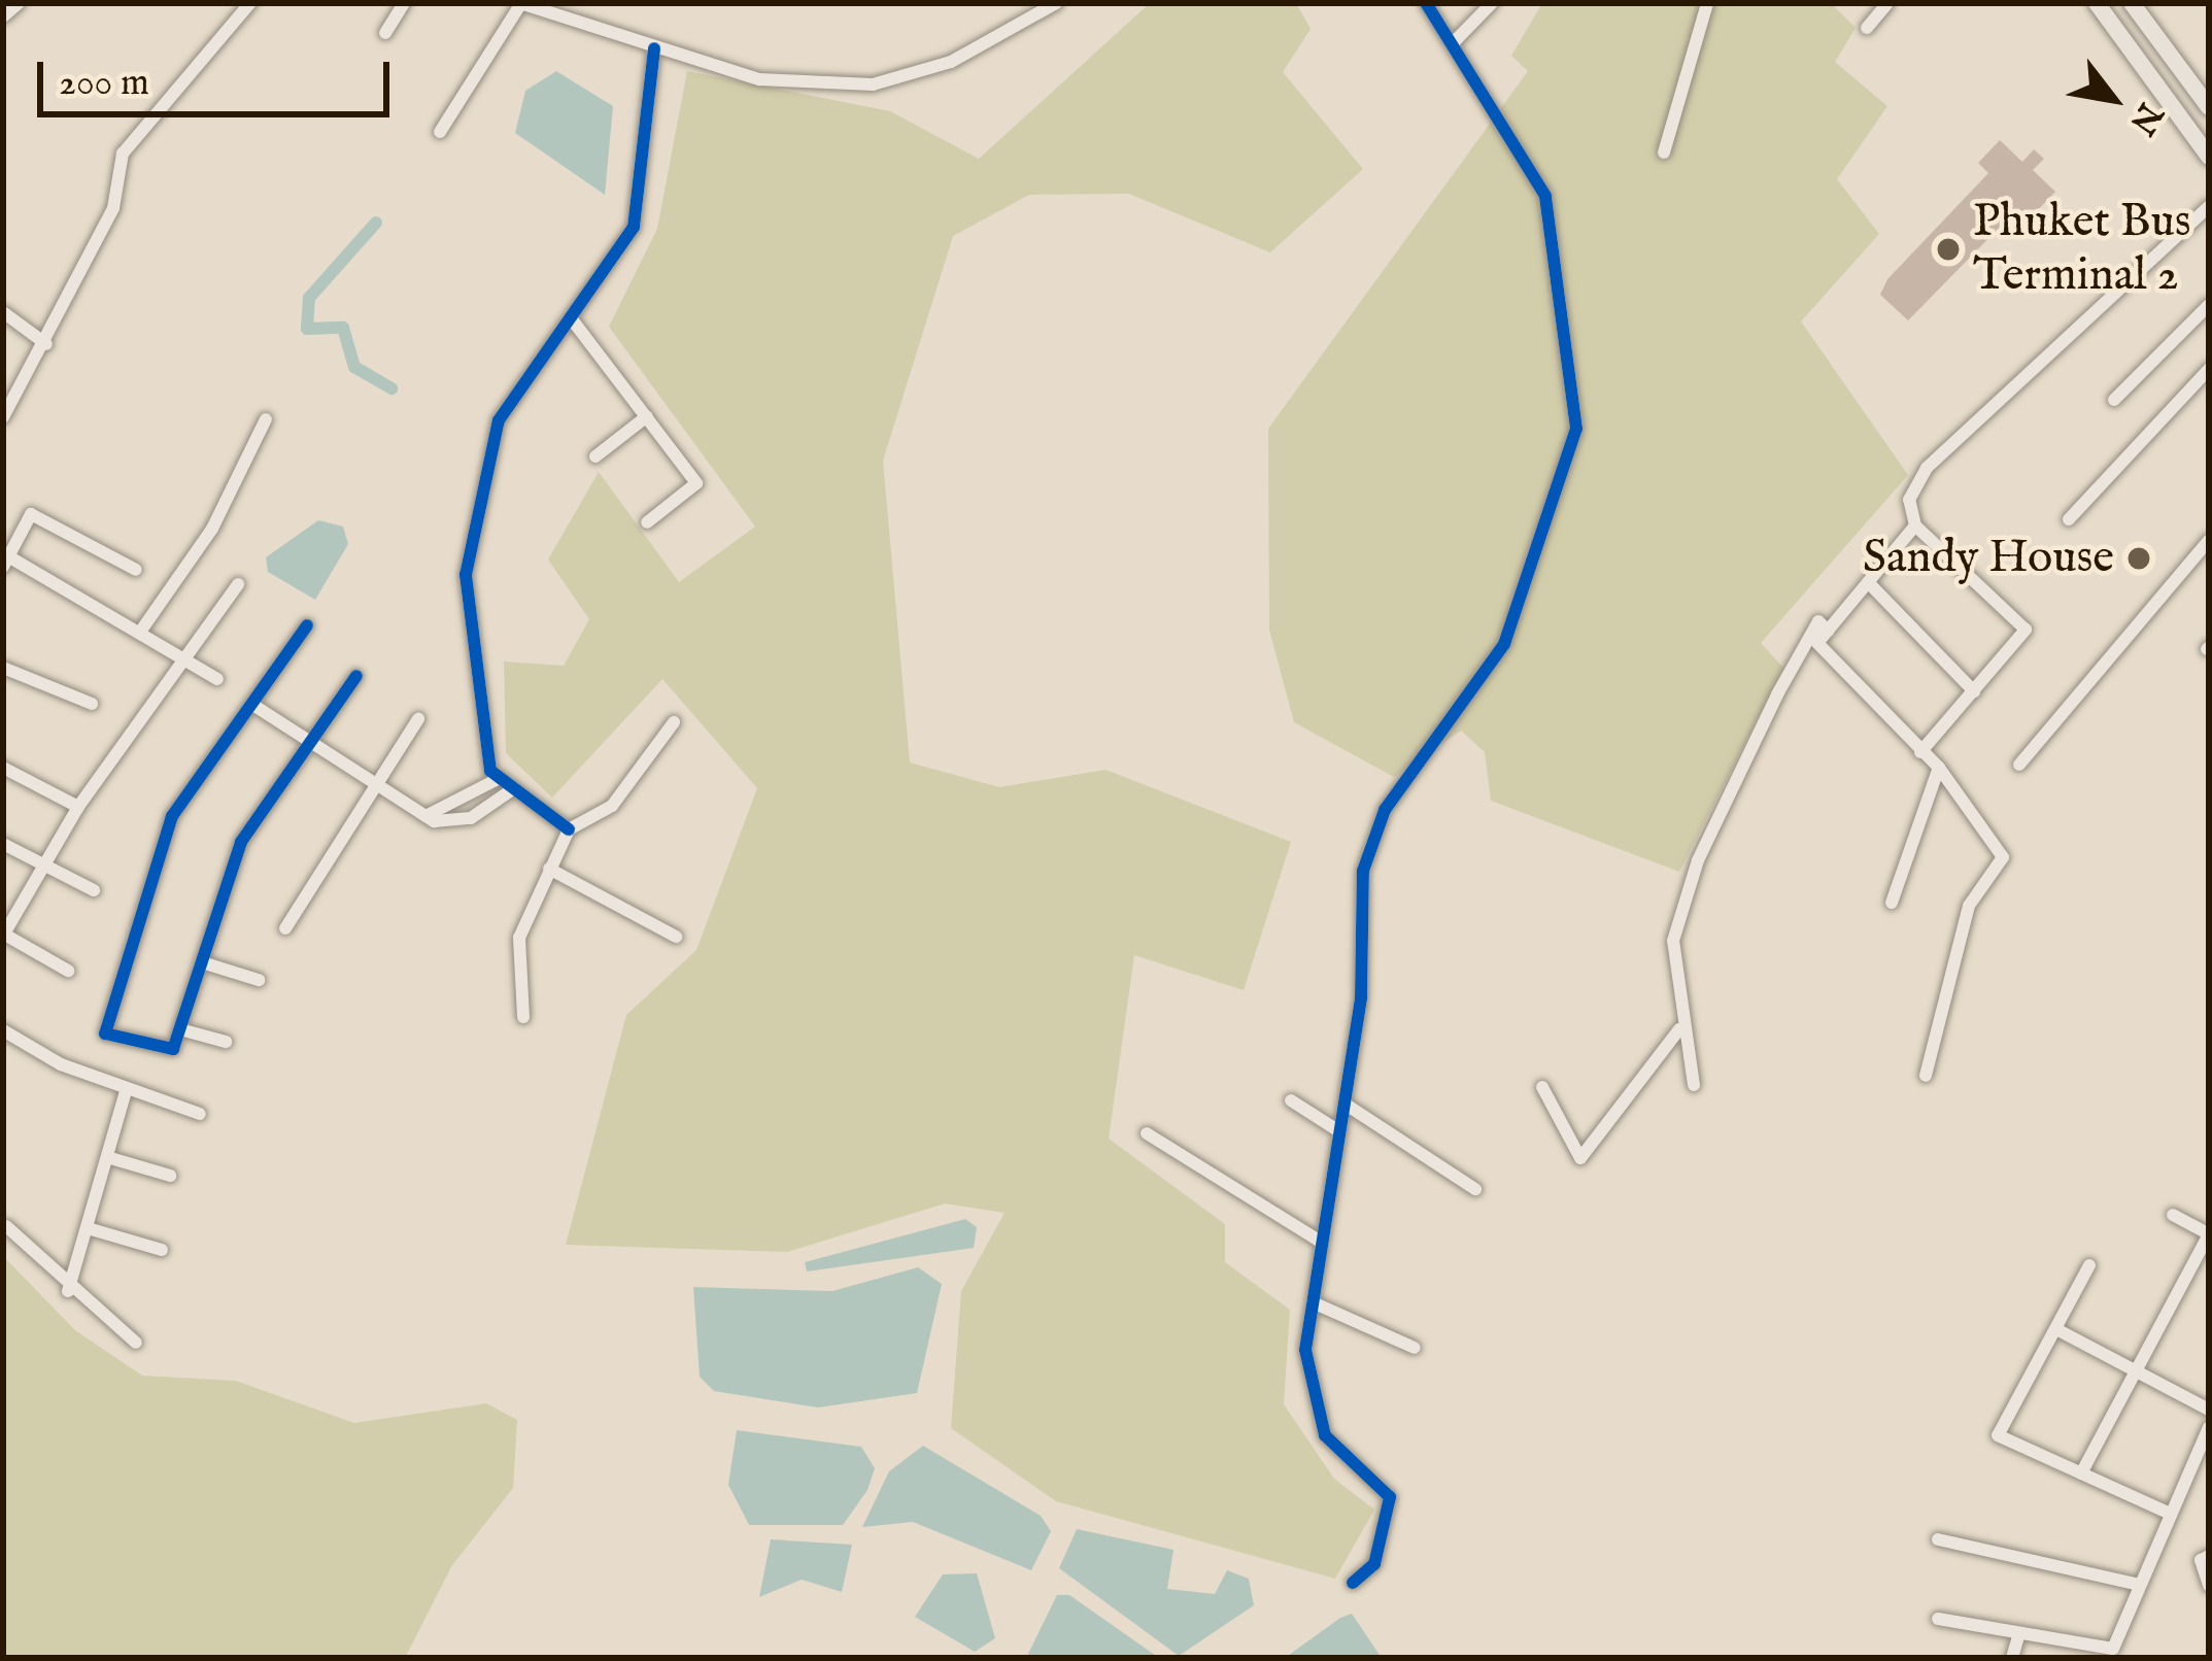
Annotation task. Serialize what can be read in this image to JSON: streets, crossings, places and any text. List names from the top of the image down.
{
  "places": ["Phuket Bus Terminal 2", "Sandy House"],
  "scale_bar": "200 m",
  "north": "bottom right"
}
